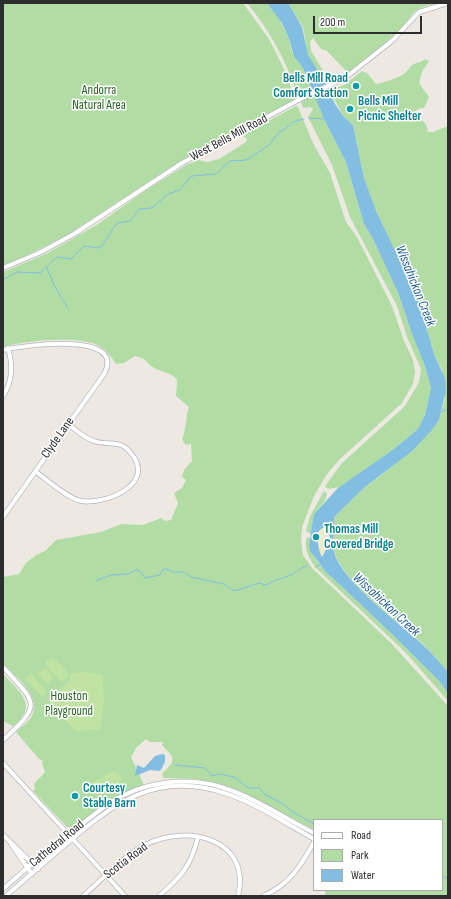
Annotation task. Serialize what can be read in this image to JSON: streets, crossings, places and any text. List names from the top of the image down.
{
  "streets": {
    "street": [
      "West Bells Mill Road",
      "Clyde Lane",
      "Cathedral Road",
      "Scotia Road"
    ]
  },
  "water": ["Wissahickon Creek"],
  "parks": ["Andorra Natural Area", "Houston Playground"],
  "places": [
    "Bells Mill Road Comfort Station",
    "Bells Mill Picnic Shelter",
    "Thomas Mill Covered Bridge",
    "Courtesy Stable Barn"
  ],
  "legend": ["Road", "Park", "Water"],
  "scale_bar": "200 m"
}
